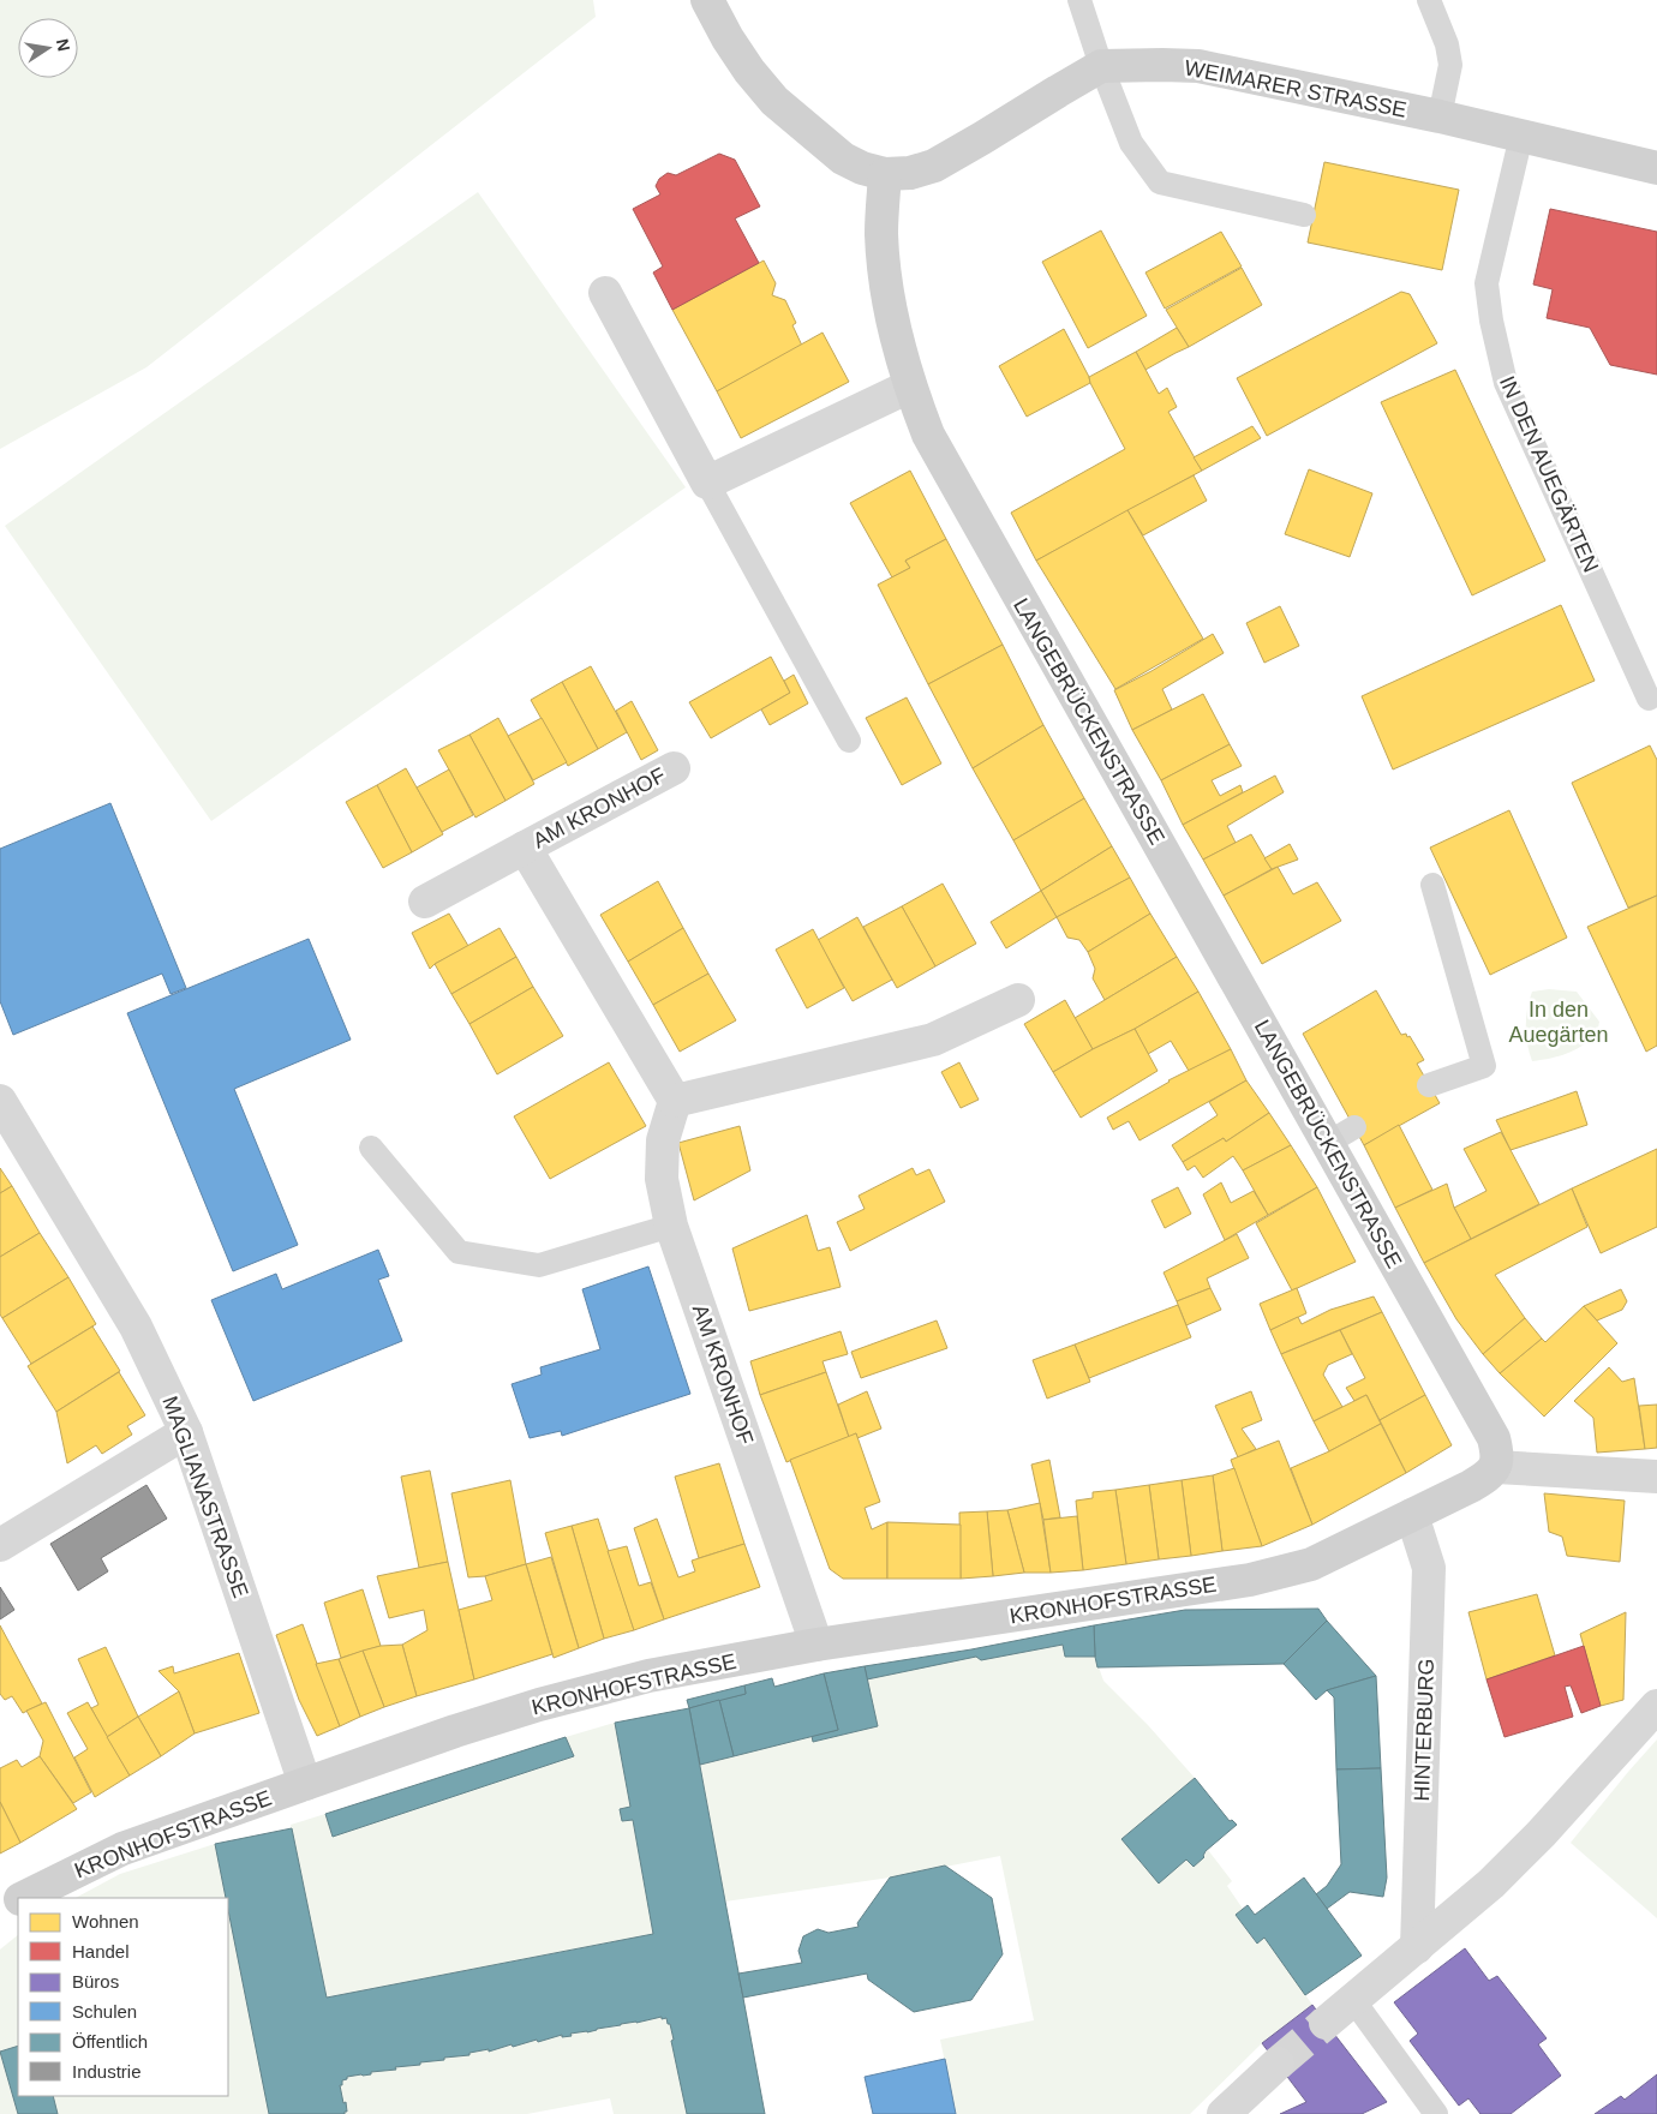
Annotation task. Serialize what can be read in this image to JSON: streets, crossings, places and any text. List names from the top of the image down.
{
  "streets": {
    "street": [
      "WEIMARER STRASSE",
      "LANGEBRÜCKENSTRASSE",
      "AM KRONHOF",
      "MAGLIANASTRASSE",
      "KRONHOFSTRASSE",
      "HINTERBURG"
    ],
    "lane": ["IN DEN AUEGÄRTEN"]
  },
  "crossings": [
    ["WEIMARER STRASSE", "IN DEN AUEGÄRTEN"],
    ["WEIMARER STRASSE", "LANGEBRÜCKENSTRASSE"],
    ["AM KRONHOF", "KRONHOFSTRASSE"],
    ["MAGLIANASTRASSE", "KRONHOFSTRASSE"],
    ["KRONHOFSTRASSE", "HINTERBURG"]
  ],
  "parks": ["In den Auegärten"],
  "legend": [
    "Wohnen",
    "Handel",
    "Büros",
    "Schulen",
    "Öffentlich",
    "Industrie"
  ],
  "north": "right"
}
